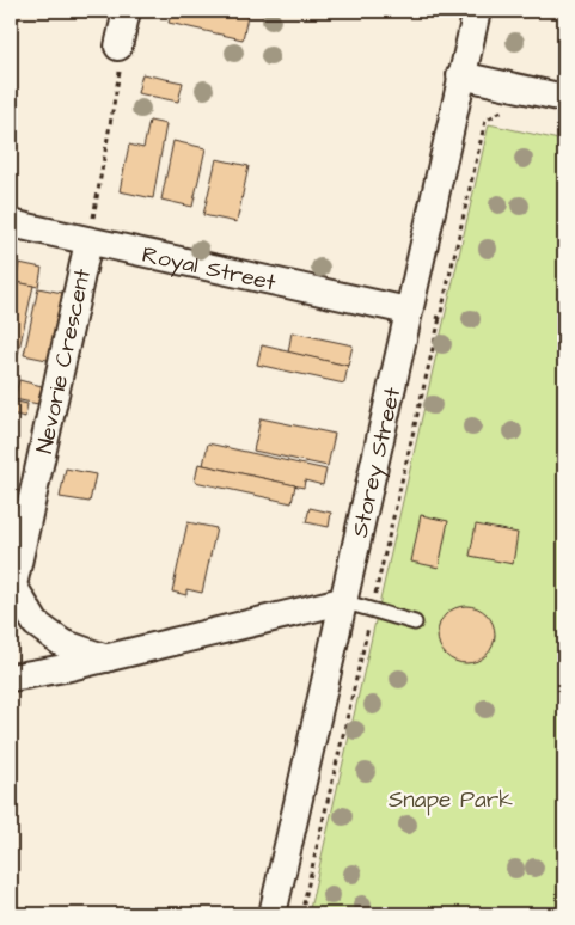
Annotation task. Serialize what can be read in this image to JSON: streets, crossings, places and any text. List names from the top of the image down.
{
  "streets": {
    "street": ["Royal Street", "Nevorie Crescent", "Storey Street"]
  },
  "crossings": [
    ["Royal Street", "Nevorie Crescent"],
    ["Royal Street", "Storey Street"]
  ],
  "parks": ["Snape Park"]
}
